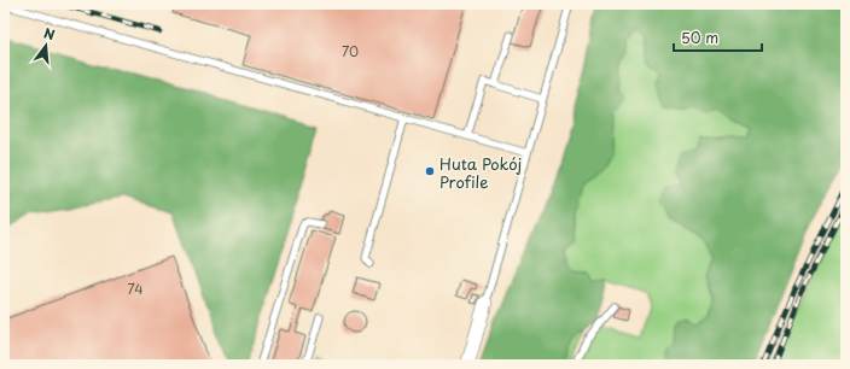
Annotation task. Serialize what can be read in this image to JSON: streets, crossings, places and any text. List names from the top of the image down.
{
  "places": ["Huta Pokój Profile"],
  "house_numbers": ["70", "74"],
  "scale_bar": "50 m",
  "north": "top"
}
